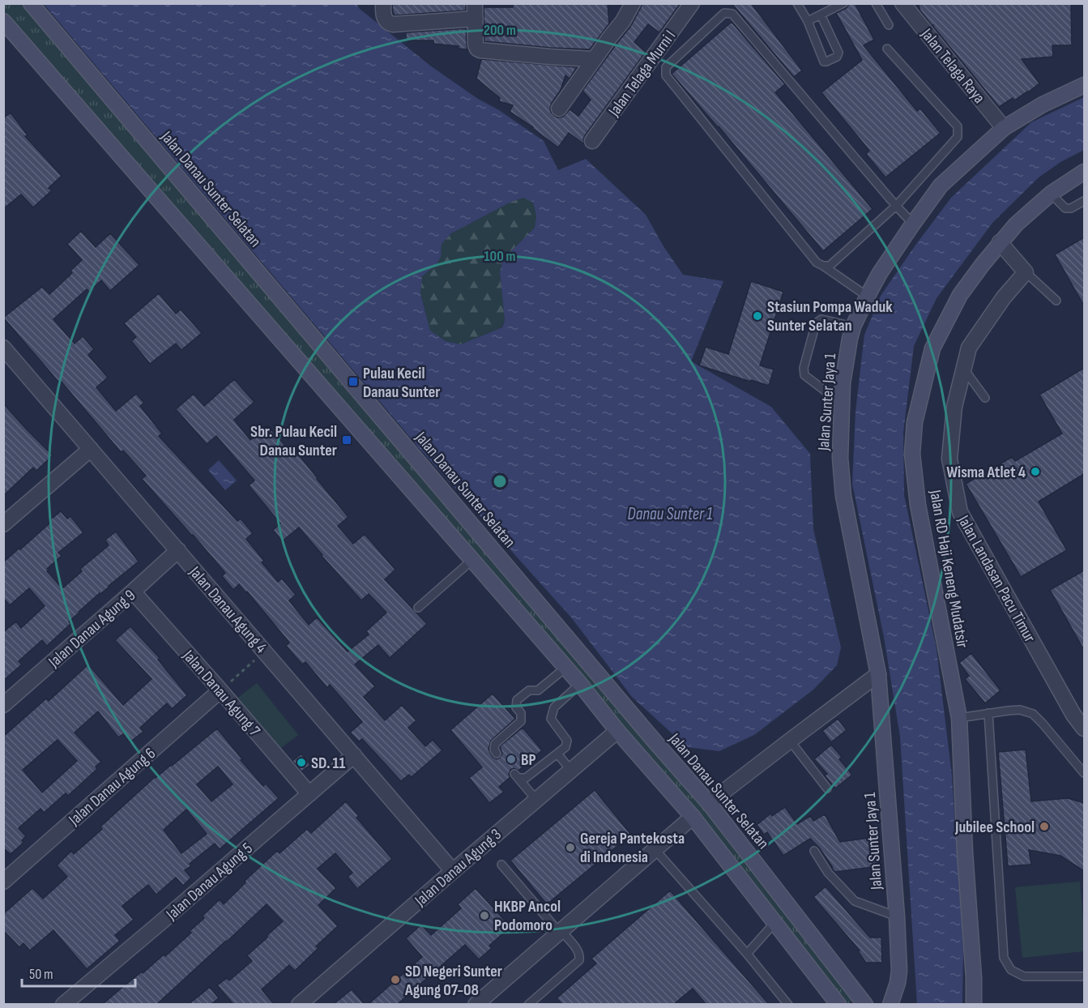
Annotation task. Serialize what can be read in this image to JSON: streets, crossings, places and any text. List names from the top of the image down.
{
  "streets": {
    "street": [
      "Jalan Telaga Raya",
      "Jalan Telaga Murni I",
      "Jalan Danau Sunter Selatan",
      "Jalan Sunter Jaya 1",
      "Jalan RD Haji Keneng Mudatsir",
      "Jalan Landasan Pacu Timur",
      "Jalan Danau Agung 4",
      "Jalan Danau Agung 9",
      "Jalan Danau Agung 7",
      "Jalan Danau Agung 6",
      "Jalan Danau Agung 3",
      "Jalan Danau Agung 5"
    ]
  },
  "crossings": [
    ["Jalan Telaga Raya", "Jalan Sunter Jaya 1"],
    ["Jalan Danau Agung 4", "Jalan Danau Agung 9"],
    ["Jalan Danau Agung 4", "Jalan Danau Agung 3"],
    ["Jalan Danau Agung 4", "Jalan Danau Agung 5"],
    ["Jalan Danau Agung 9", "Jalan Danau Agung 7"],
    ["Jalan Danau Agung 7", "Jalan Danau Agung 6"],
    ["Jalan Danau Agung 7", "Jalan Danau Agung 5"]
  ],
  "water": ["Danau Sunter 1"],
  "places": {
    "other": [
      "Stasiun Pompa Waduk Sunter Selatan",
      "Wisma Atlet 4",
      "BP",
      "SD. 11",
      "Jubilee School",
      "Gereja Pantekosta di Indonesia",
      "HKBP Ancol Podomoro",
      "SD Negeri Sunter Agung 07-08"
    ],
    "transit": ["Pulau Kecil Danau Sunter", "Sbr. Pulau Kecil Danau Sunter"]
  },
  "scale_bar": "50 m",
  "rings": ["200 m", "100 m"]
}
